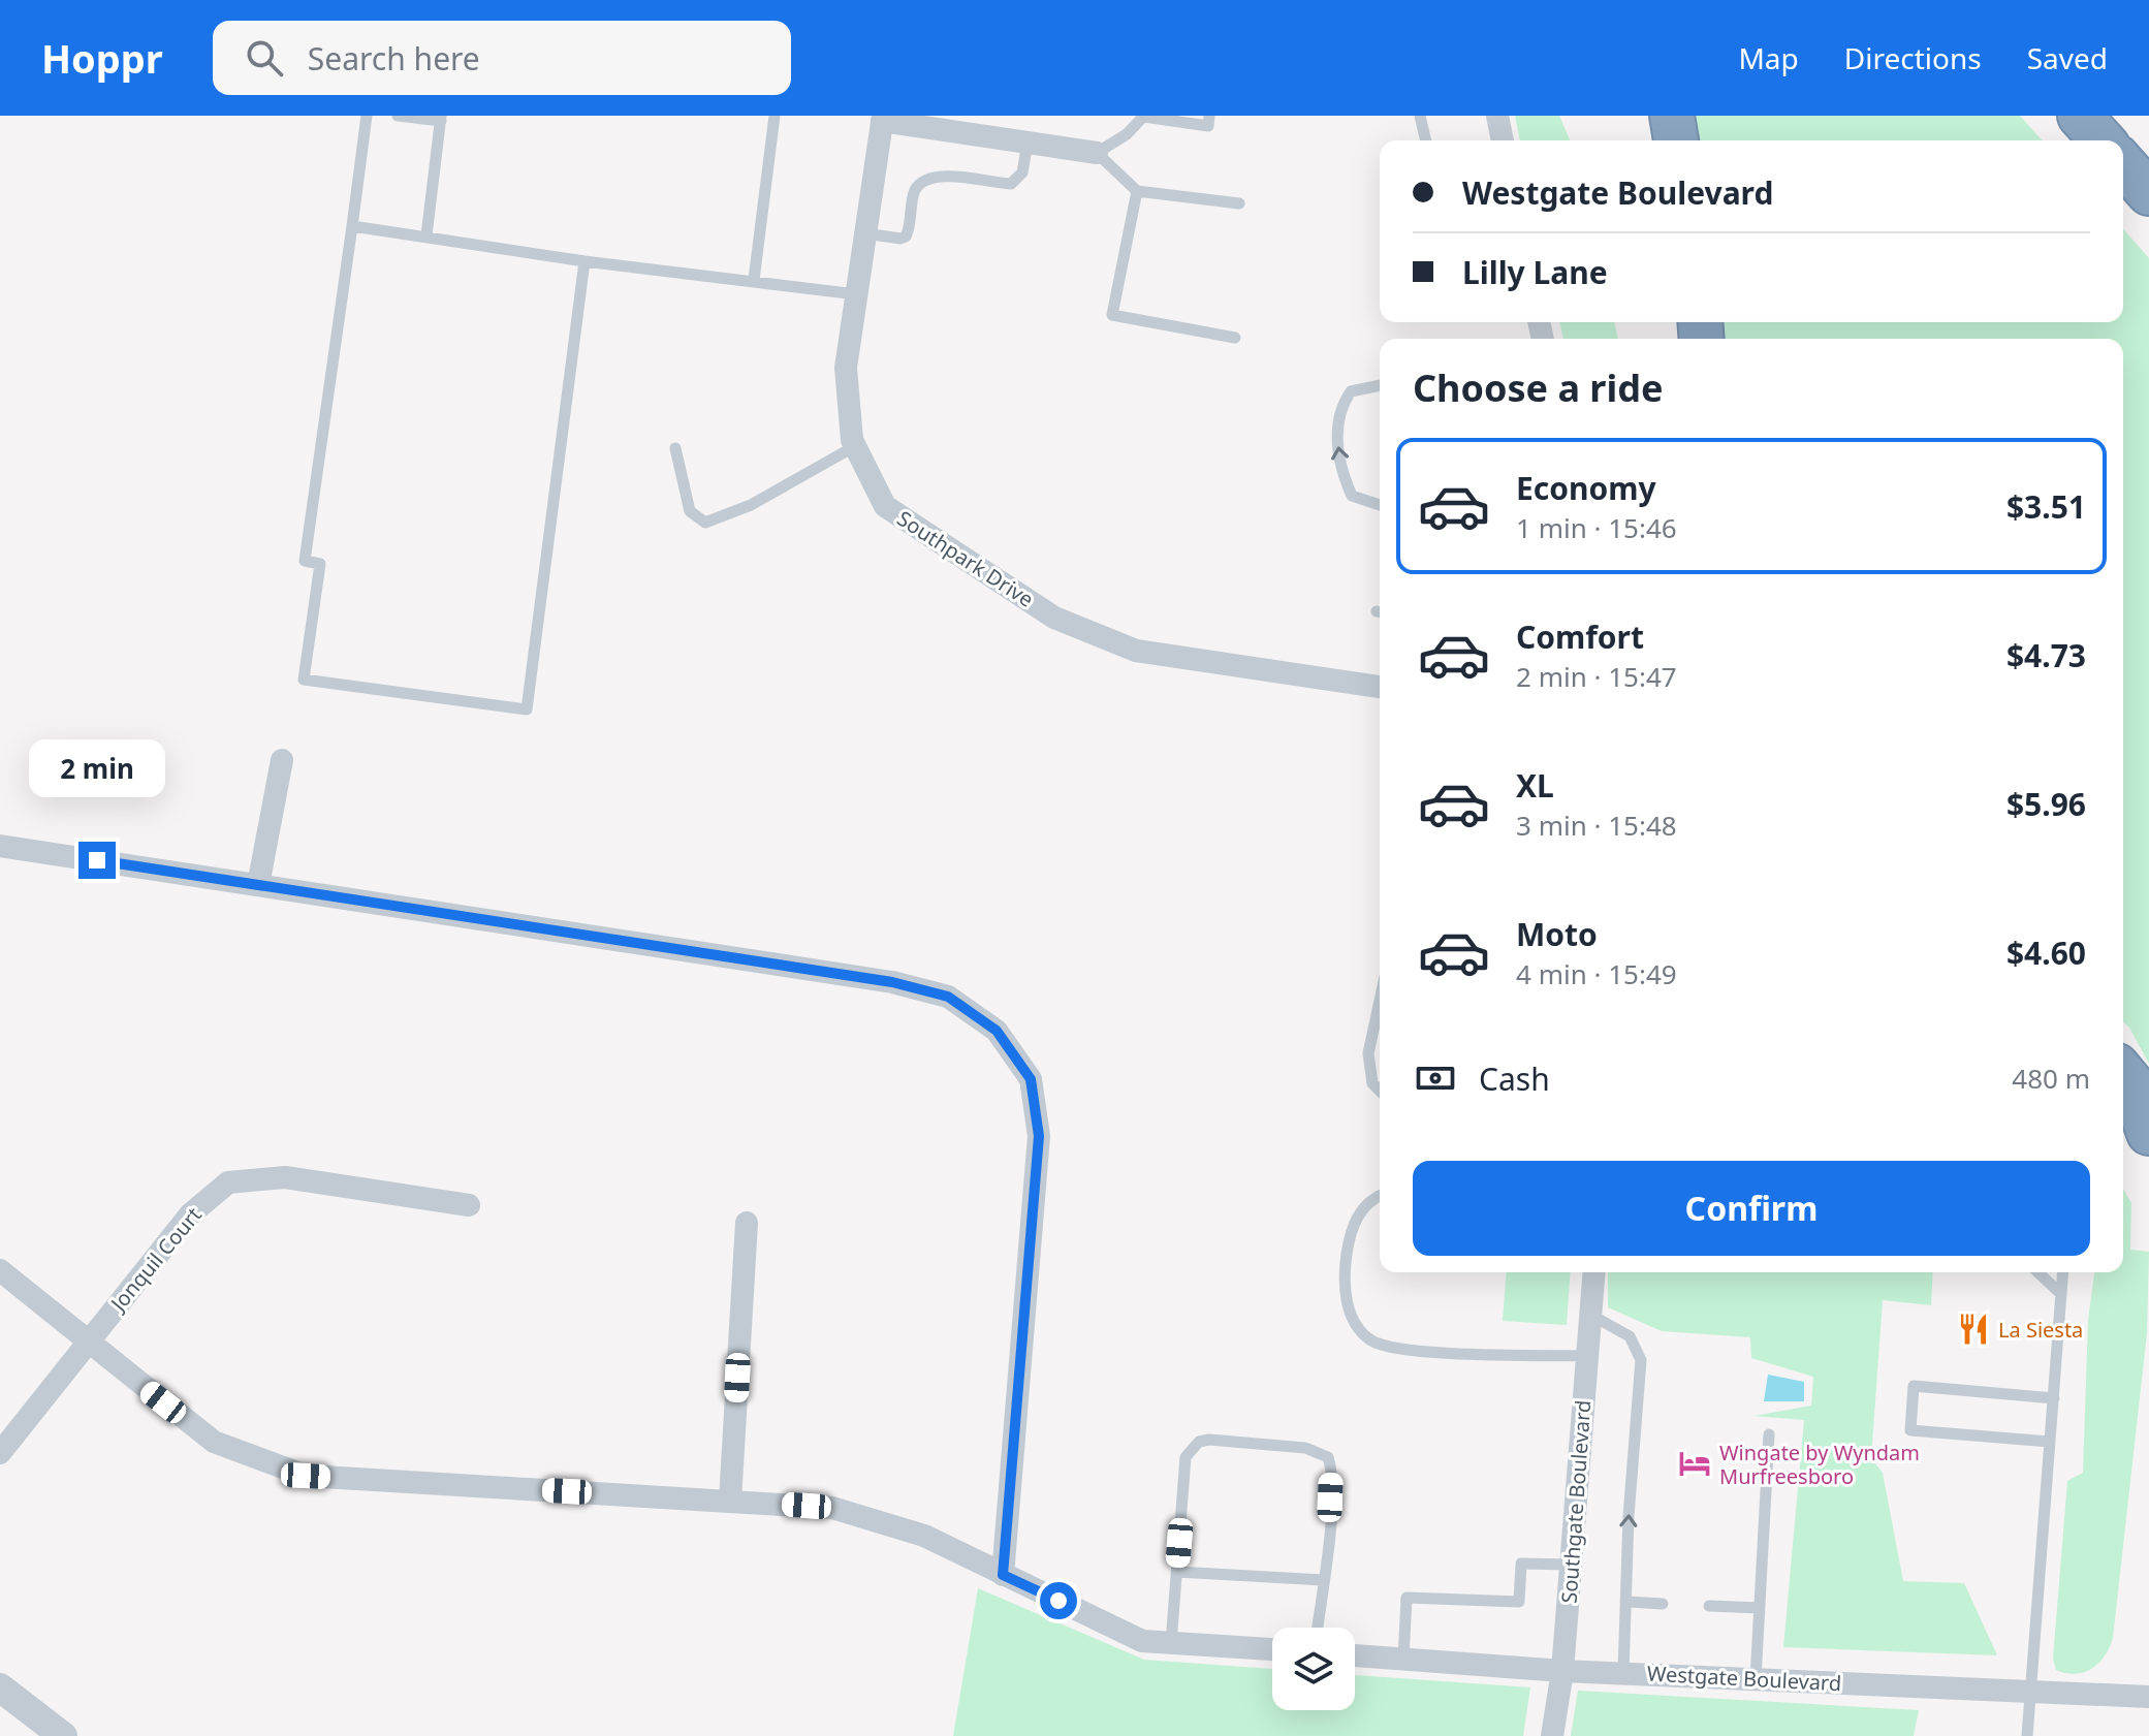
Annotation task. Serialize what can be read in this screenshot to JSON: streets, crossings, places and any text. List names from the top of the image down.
{
  "streets": {
    "street": [
      "Southpark Drive",
      "Jonquil Court",
      "Southgate Boulevard",
      "Westgate Boulevard"
    ]
  },
  "crossings": [
    ["Southgate Boulevard", "Westgate Boulevard"]
  ],
  "places": {
    "restaurant": ["La Siesta"],
    "hotel": ["Wingate by Wyndam Murfreesboro"]
  },
  "page": {
    "header": "Hoppr",
    "search": "Search here",
    "nav": ["Map", "Directions", "Saved"],
    "banner": ["Westgate Boulevard", "Lilly Lane"],
    "heading": "Choose a ride",
    "list": [
      {
        "name": "Economy",
        "note": "1 min · 15:46",
        "value": "$3.51"
      },
      {
        "name": "Comfort",
        "note": "2 min · 15:47",
        "value": "$4.73"
      },
      {
        "name": "XL",
        "note": "3 min · 15:48",
        "value": "$5.96"
      },
      {
        "name": "Moto",
        "note": "4 min · 15:49",
        "value": "$4.60"
      }
    ],
    "bubble": "2 min",
    "pay": ["Cash", "480 m"],
    "buttons": "Confirm"
  }
}
